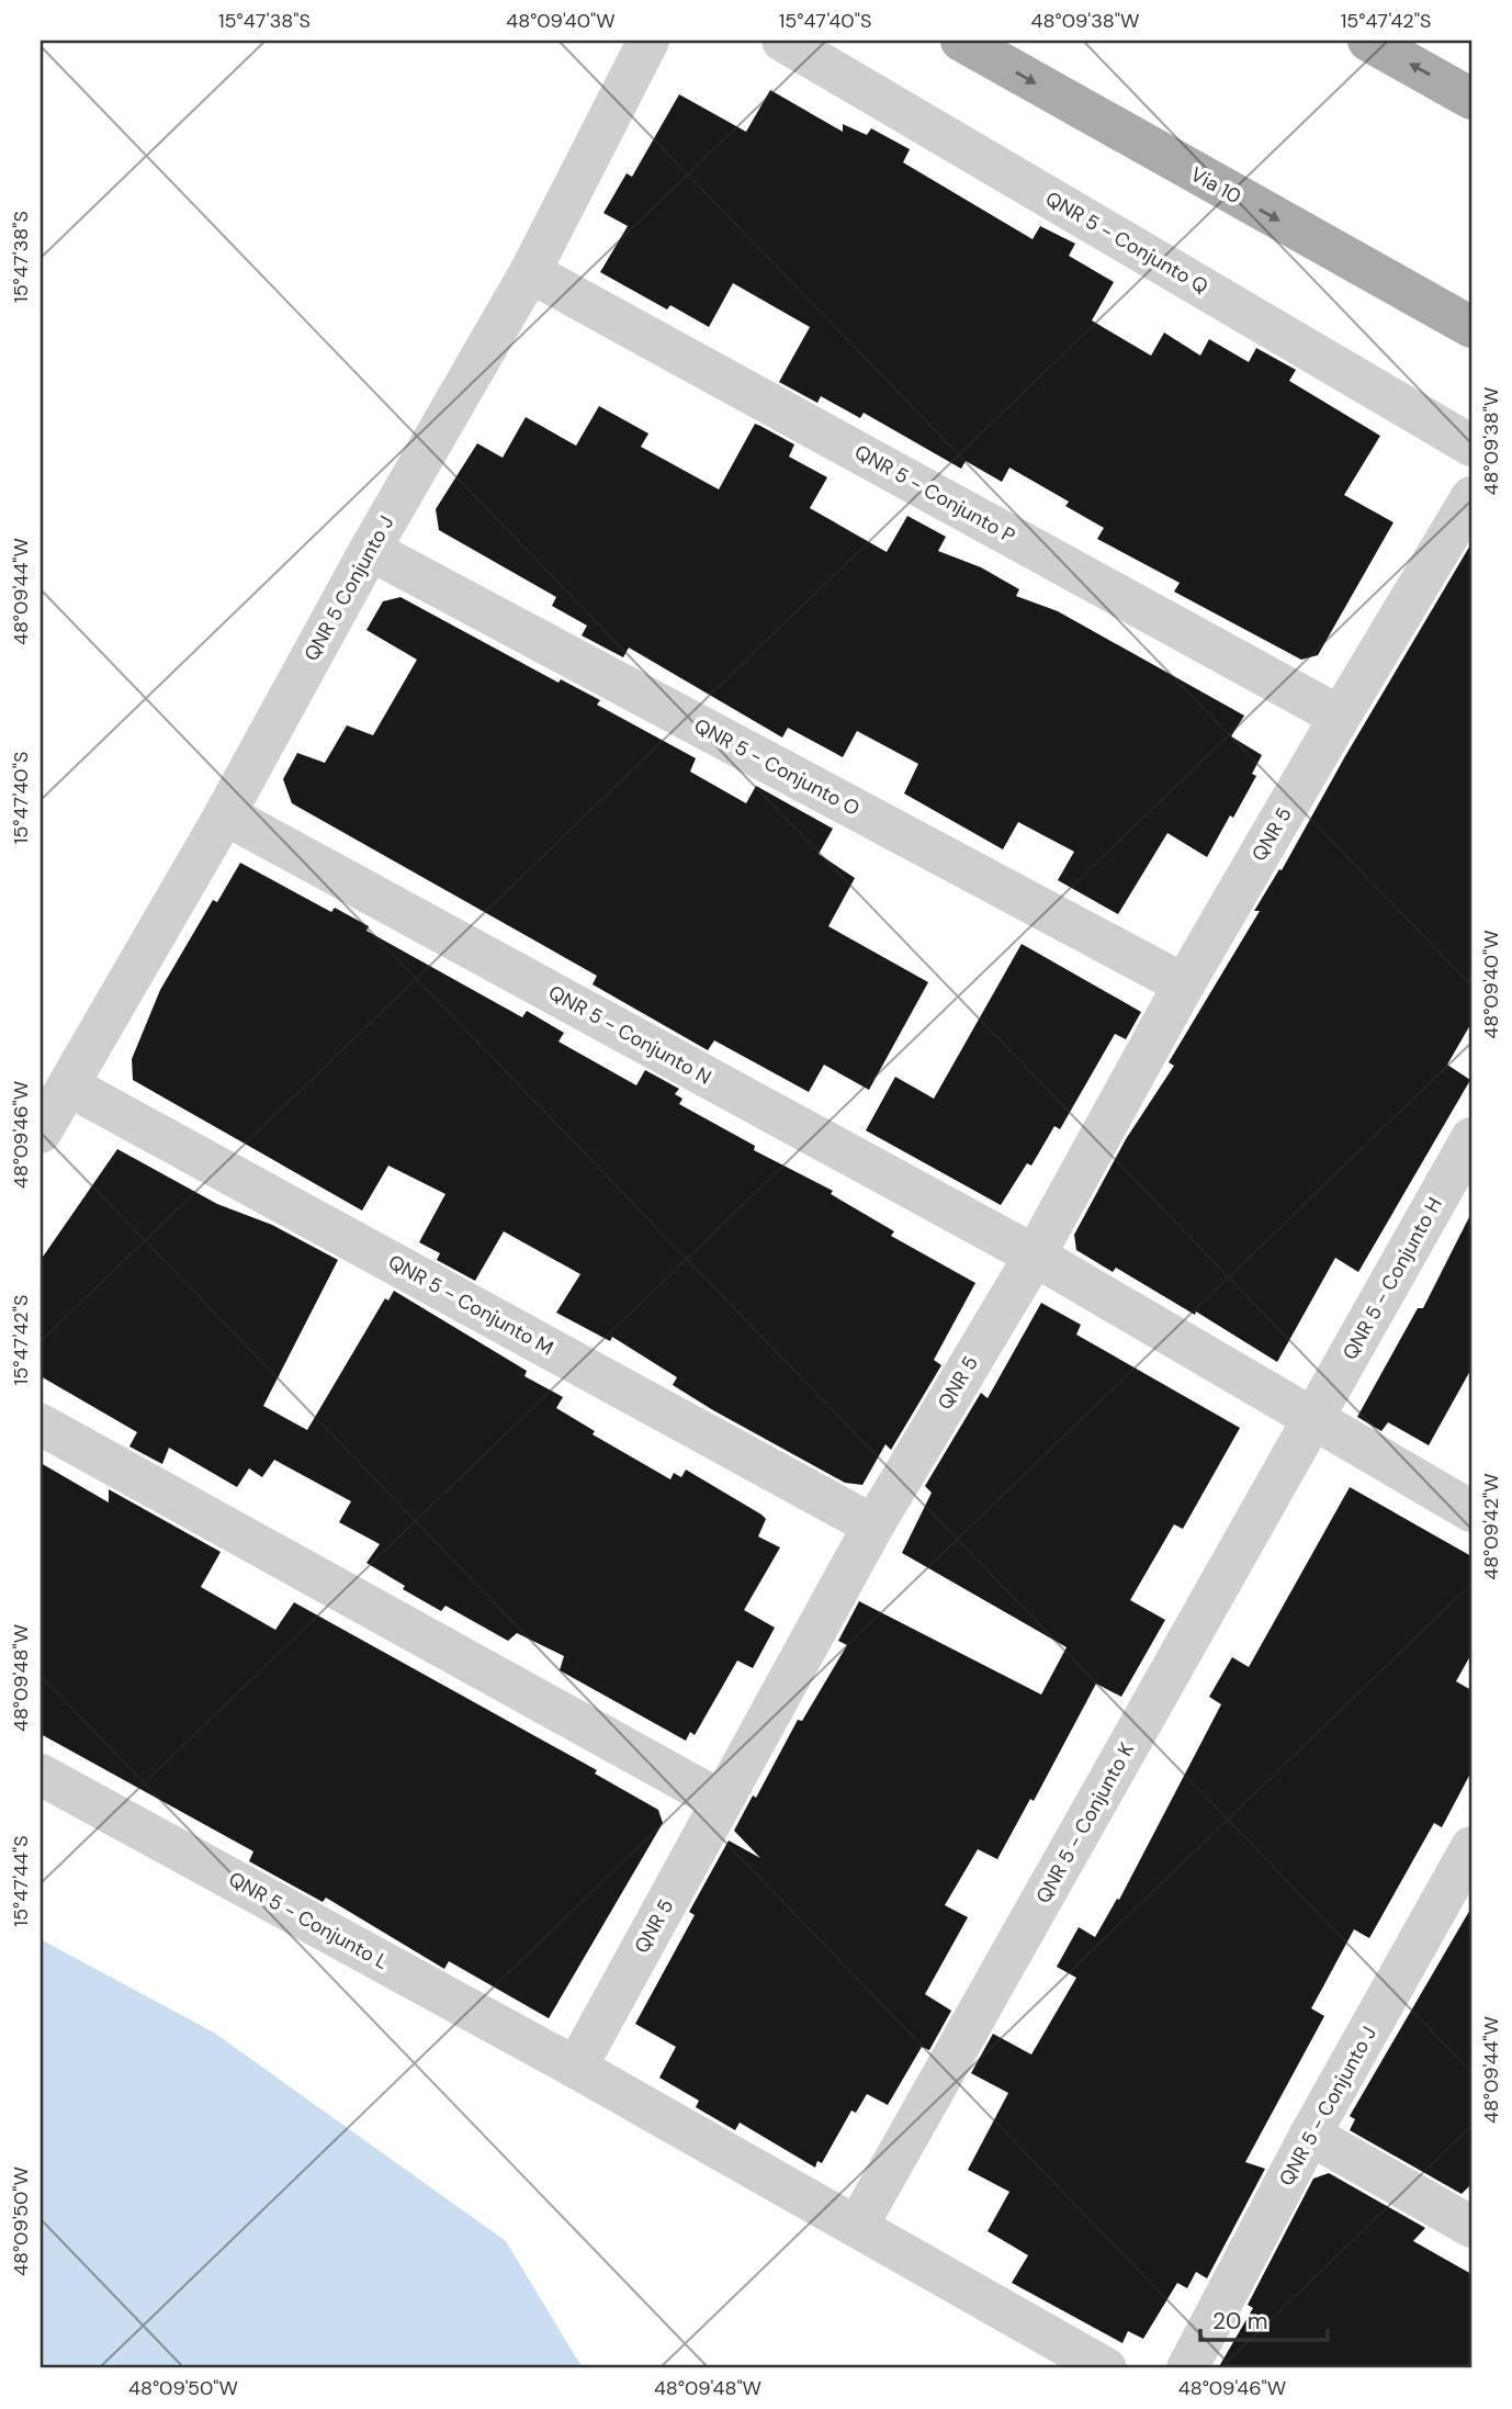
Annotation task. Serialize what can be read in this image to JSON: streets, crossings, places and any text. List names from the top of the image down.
{
  "streets": {
    "main road": ["Via 10"],
    "street": [
      "QNR 5 - Conjunto Q",
      "QNR 5 - Conjunto P",
      "QNR 5 Conjunto J",
      "QNR 5 - Conjunto O",
      "QNR 5",
      "QNR 5 - Conjunto N",
      "QNR 5 - Conjunto H",
      "QNR 5 - Conjunto M",
      "QNR 5 - Conjunto K",
      "QNR 5 - Conjunto L",
      "QNR 5 - Conjunto J"
    ]
  },
  "crossings": [
    ["QNR 5 - Conjunto P", "QNR 5 Conjunto J"],
    ["QNR 5 - Conjunto P", "QNR 5"],
    ["QNR 5 Conjunto J", "QNR 5 - Conjunto O"],
    ["QNR 5 Conjunto J", "QNR 5 - Conjunto N"],
    ["QNR 5 Conjunto J", "QNR 5 - Conjunto M"],
    ["QNR 5 - Conjunto O", "QNR 5"],
    ["QNR 5", "QNR 5 - Conjunto N"],
    ["QNR 5", "QNR 5 - Conjunto M"],
    ["QNR 5", "QNR 5 - Conjunto L"],
    ["QNR 5 - Conjunto H", "QNR 5 - Conjunto K"]
  ],
  "one_way": ["Via 10"],
  "scale_bar": "20 m",
  "coordinates": [
    "15°47'38\"S",
    "48°09'40\"W",
    "15°47'40\"S",
    "48°09'38\"W",
    "15°47'42\"S",
    "48°09'44\"W",
    "48°09'46\"W",
    "48°09'42\"W",
    "48°09'48\"W",
    "15°47'44\"S",
    "48°09'50\"W"
  ]
}
